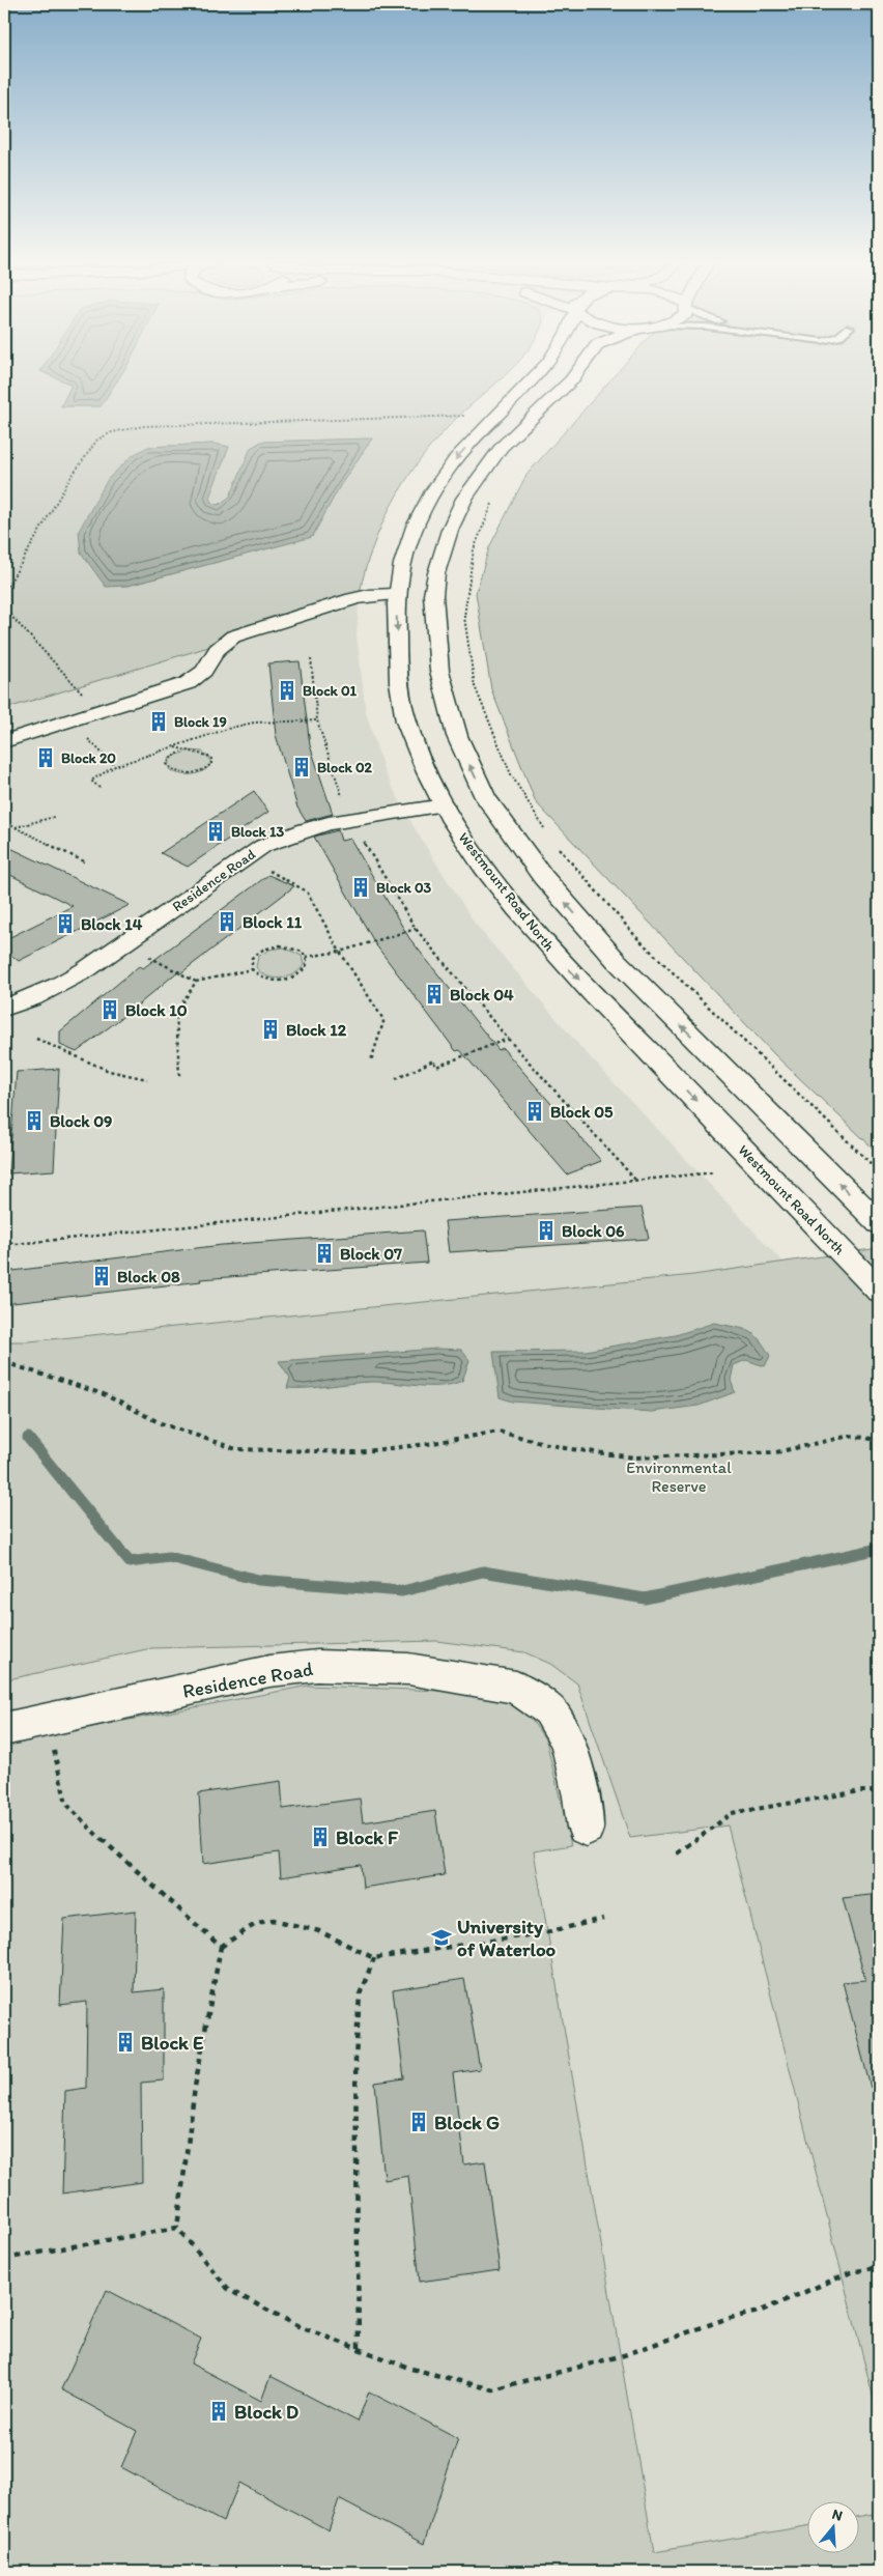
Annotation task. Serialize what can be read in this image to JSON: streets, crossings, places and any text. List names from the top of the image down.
{
  "streets": {
    "main road": ["Residence Road", "Westmount Road North"]
  },
  "crossings": [
    ["Residence Road", "Westmount Road North"]
  ],
  "one_way": ["Westmount Road North"],
  "parks": ["Environmental Reserve"],
  "places": {
    "building": [
      "Block 01",
      "Block 19",
      "Block 20",
      "Block 02",
      "Block 13",
      "Block 03",
      "Block 11",
      "Block 14",
      "Block 04",
      "Block 10",
      "Block 12",
      "Block 05",
      "Block 09",
      "Block 06",
      "Block 07",
      "Block 08",
      "Block F",
      "Block E",
      "Block G",
      "Block D"
    ],
    "school or university": ["University of Waterloo"]
  },
  "north": "top"
}
